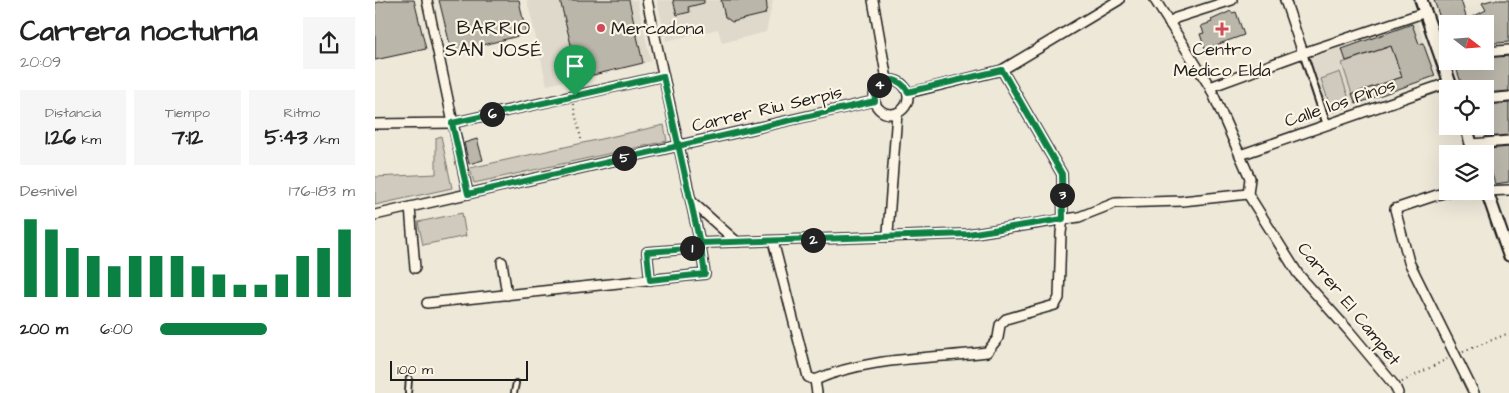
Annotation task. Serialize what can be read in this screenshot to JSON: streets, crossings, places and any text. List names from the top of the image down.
{
  "streets": {
    "street": ["Calle los Pinos", "Carrer Riu Serpis", "Carrer El Campet"]
  },
  "crossings": [
    ["Calle los Pinos", "Carrer El Campet"]
  ],
  "districts": ["BARRIO SAN JOSÉ"],
  "places": {
    "other": ["Mercadona"],
    "health": ["Centro Médico Elda"]
  },
  "scale_bar": "100 m",
  "north": "right",
  "page": {
    "heading": ["Carrera nocturna", "20:09"],
    "pins": [
      "4",
      "6",
      "5",
      "3",
      "2",
      "1"
    ],
    "stats": [
      ["Distancia", "1.26 km"],
      ["Tiempo", "7:12"],
      ["Ritmo", "5:43 /km"]
    ],
    "chart": ["Desnivel", "176–183 m"],
    "list": [
      {
        "name": "200 m",
        "note": "6:00"
      }
    ],
    "scale": "100 m"
  }
}
